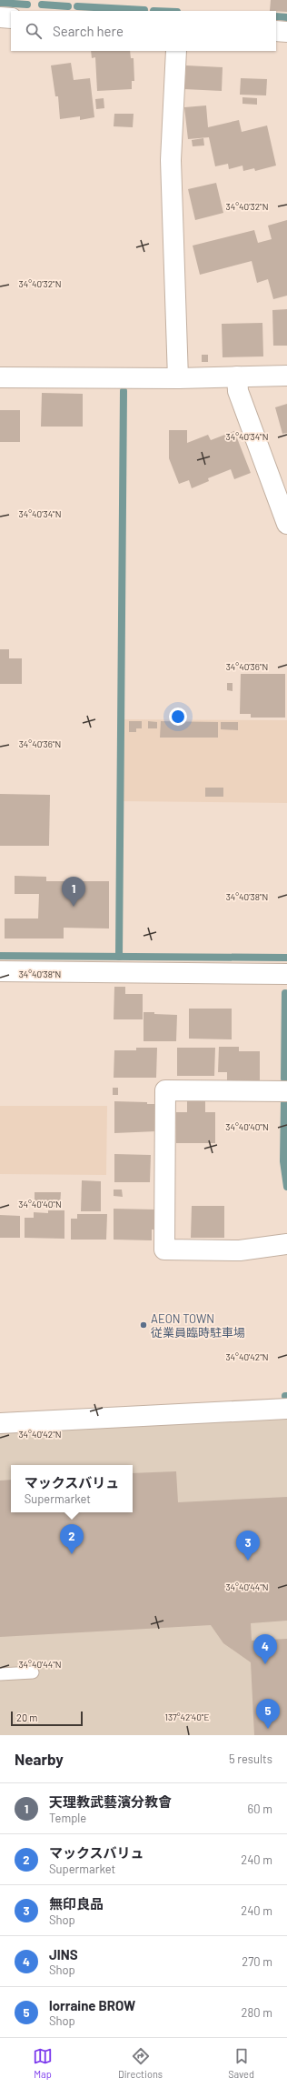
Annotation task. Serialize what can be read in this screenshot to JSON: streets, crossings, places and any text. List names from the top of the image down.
{
  "places": ["AEON TOWN 従業員臨時駐車場"],
  "scale_bar": "20 m",
  "page": {
    "search": "Search here",
    "pins": [
      "1",
      "2",
      "3",
      "4",
      "5"
    ],
    "popup": ["マックスバリュ", "Supermarket"],
    "scale": "20 m",
    "heading": ["Nearby", "5 results"],
    "list": [
      {
        "mark": "1",
        "name": "天理教武藝濱分教會",
        "note": "Temple",
        "value": "60 m"
      },
      {
        "mark": "2",
        "name": "マックスバリュ",
        "note": "Supermarket",
        "value": "240 m"
      },
      {
        "mark": "3",
        "name": "無印良品",
        "note": "Shop",
        "value": "240 m"
      },
      {
        "mark": "4",
        "name": "JINS",
        "note": "Shop",
        "value": "270 m"
      },
      {
        "mark": "5",
        "name": "lorraine BROW",
        "note": "Shop",
        "value": "280 m"
      }
    ],
    "nav": ["Map", "Directions", "Saved"]
  },
  "coordinates": [
    "34°40'32\"N",
    "34°40'34\"N",
    "34°40'36\"N",
    "34°40'38\"N",
    "34°40'40\"N",
    "34°40'42\"N",
    "34°40'44\"N",
    "137°42'40\"E"
  ]
}
